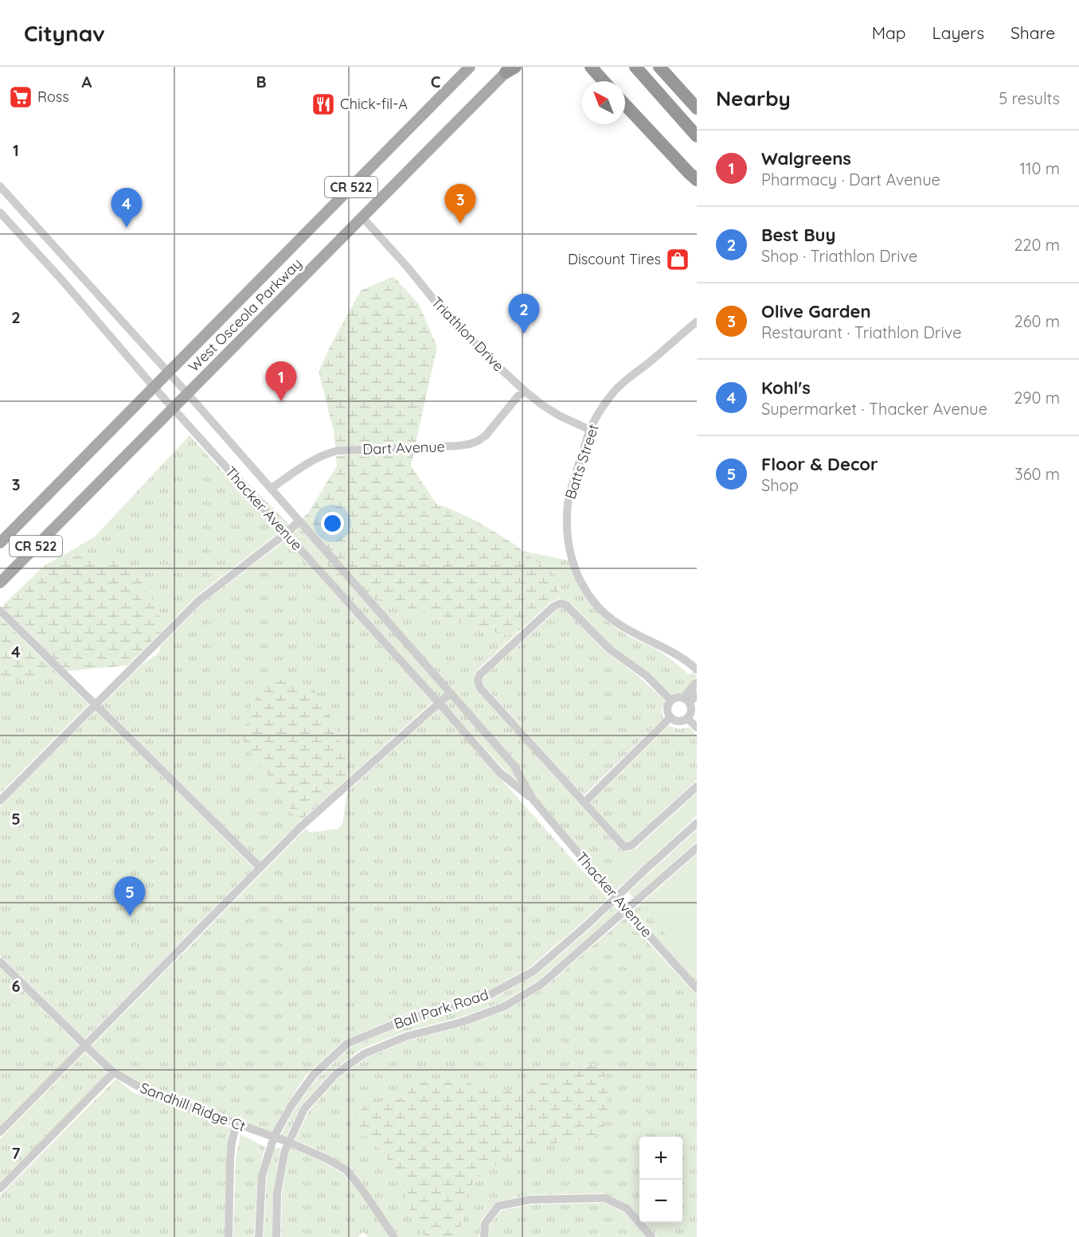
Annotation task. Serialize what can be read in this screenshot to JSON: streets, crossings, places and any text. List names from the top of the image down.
{
  "streets": {
    "main road": ["CR 522", "West Osceola Parkway"],
    "street": [
      "Triathlon Drive",
      "Dart Avenue",
      "Batts Street",
      "Thacker Avenue",
      "Ball Park Road",
      "Sandhill Ridge Ct"
    ]
  },
  "crossings": [
    ["West Osceola Parkway", "Triathlon Drive"],
    ["West Osceola Parkway", "Thacker Avenue"],
    ["Triathlon Drive", "Dart Avenue"],
    ["Triathlon Drive", "Batts Street"],
    ["Dart Avenue", "Thacker Avenue"],
    ["Thacker Avenue", "Ball Park Road"],
    ["Ball Park Road", "Sandhill Ridge Ct"]
  ],
  "places": {
    "supermarket": ["Ross"],
    "restaurant": ["Chick-fil-A"],
    "shop": ["Discount Tires"]
  },
  "north": "top left",
  "page": {
    "header": "Citynav",
    "nav": ["Map", "Layers", "Share"],
    "heading": ["Nearby", "5 results"],
    "list": [
      {
        "mark": "1",
        "name": "Walgreens",
        "note": "Pharmacy · Dart Avenue",
        "value": "110 m"
      },
      {
        "mark": "2",
        "name": "Best Buy",
        "note": "Shop · Triathlon Drive",
        "value": "220 m"
      },
      {
        "mark": "3",
        "name": "Olive Garden",
        "note": "Restaurant · Triathlon Drive",
        "value": "260 m"
      },
      {
        "mark": "4",
        "name": "Kohl's",
        "note": "Supermarket · Thacker Avenue",
        "value": "290 m"
      },
      {
        "mark": "5",
        "name": "Floor & Decor",
        "note": "Shop",
        "value": "360 m"
      }
    ],
    "pins": [
      "3",
      "4",
      "2",
      "1",
      "5"
    ],
    "map_buttons": ["+", "−"]
  },
  "grid": {
    "columns": ["A", "B", "C"],
    "rows": [
      "1",
      "2",
      "3",
      "4",
      "5",
      "6",
      "7"
    ]
  }
}
